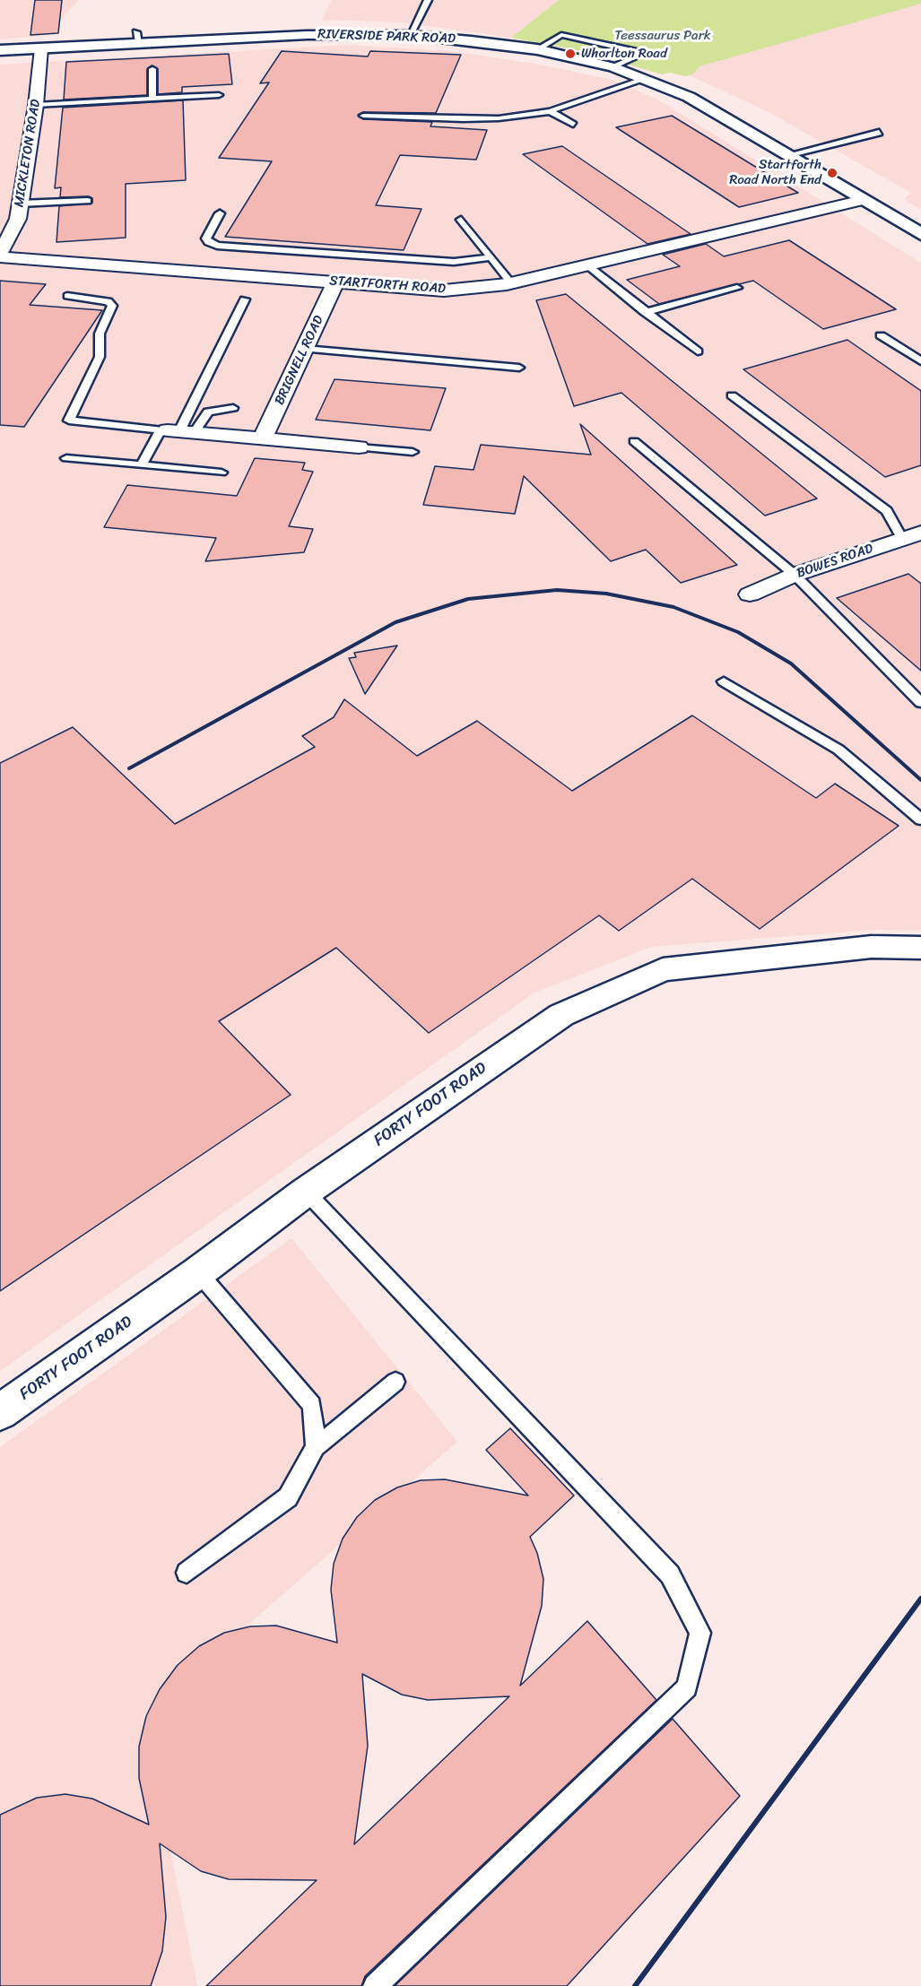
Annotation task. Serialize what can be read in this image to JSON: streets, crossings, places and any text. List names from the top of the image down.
{
  "streets": {
    "street": [
      "RIVERSIDE PARK ROAD",
      "MICKLETON ROAD",
      "STARTFORTH ROAD",
      "BRIGNELL ROAD",
      "BOWES ROAD",
      "FORTY FOOT ROAD"
    ]
  },
  "crossings": [
    ["RIVERSIDE PARK ROAD", "MICKLETON ROAD"],
    ["RIVERSIDE PARK ROAD", "STARTFORTH ROAD"],
    ["MICKLETON ROAD", "STARTFORTH ROAD"],
    ["STARTFORTH ROAD", "BRIGNELL ROAD"]
  ],
  "parks": ["Teessaurus Park"],
  "places": ["Whorlton Road", "Startforth Road North End"]
}
